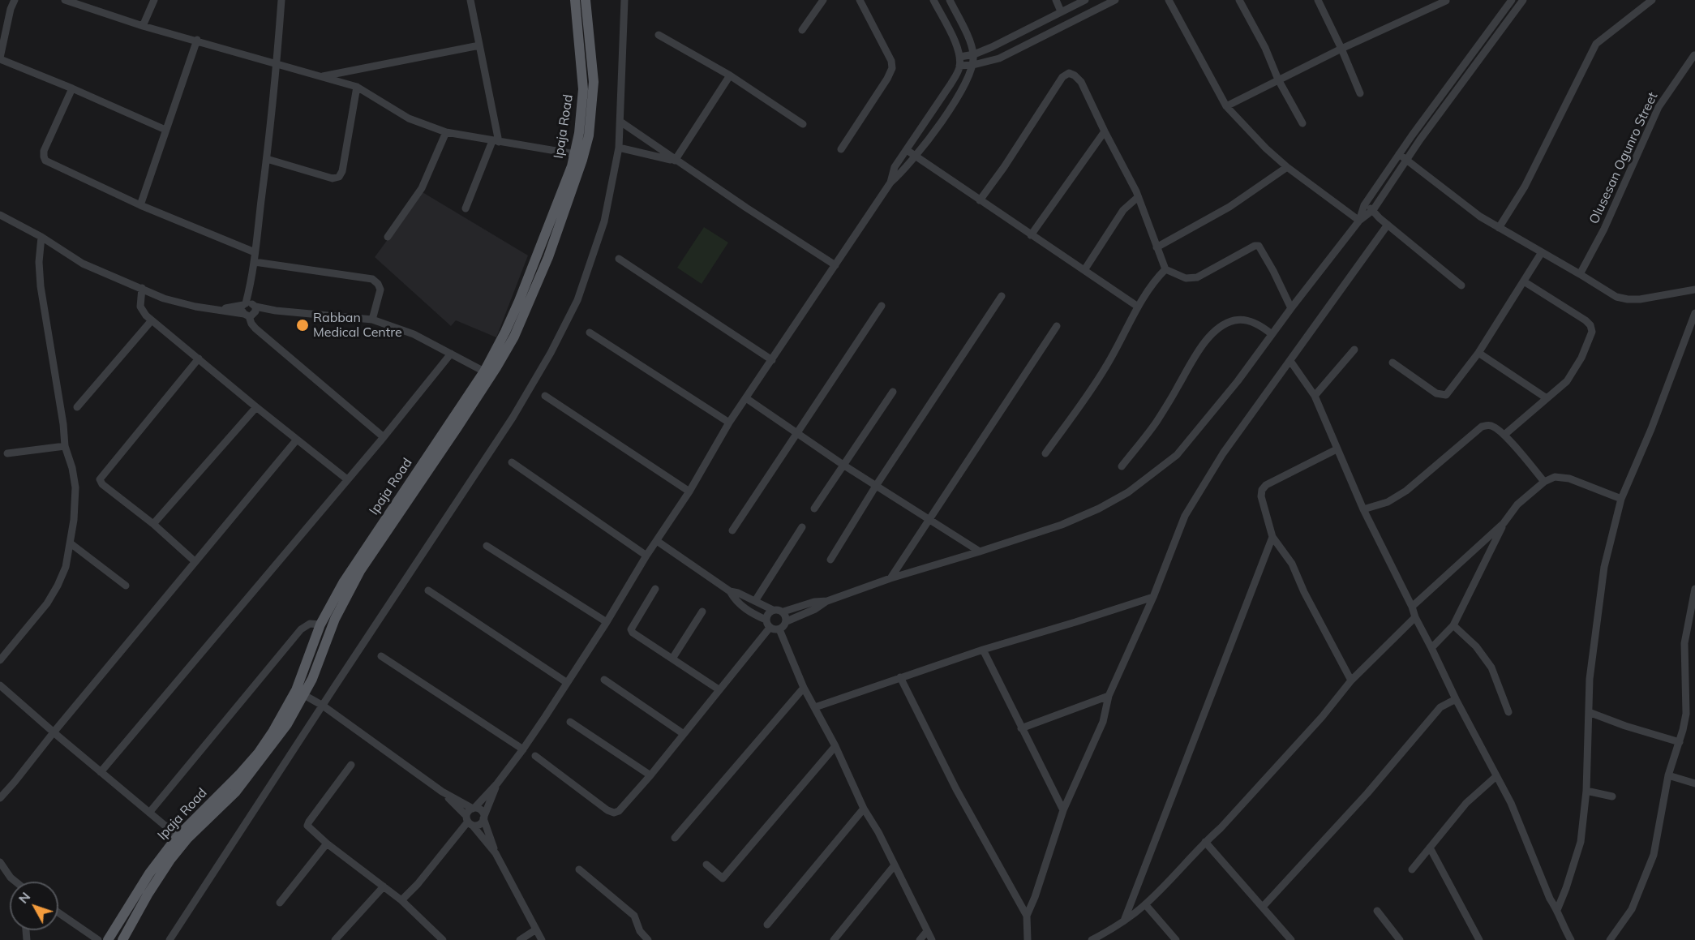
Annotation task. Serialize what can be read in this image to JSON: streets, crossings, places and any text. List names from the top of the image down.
{
  "streets": {
    "main road": ["Ipaja Road"],
    "street": ["Olusesan Ogunro Street"]
  },
  "places": ["Rabban Medical Centre"],
  "north": "top left"
}
